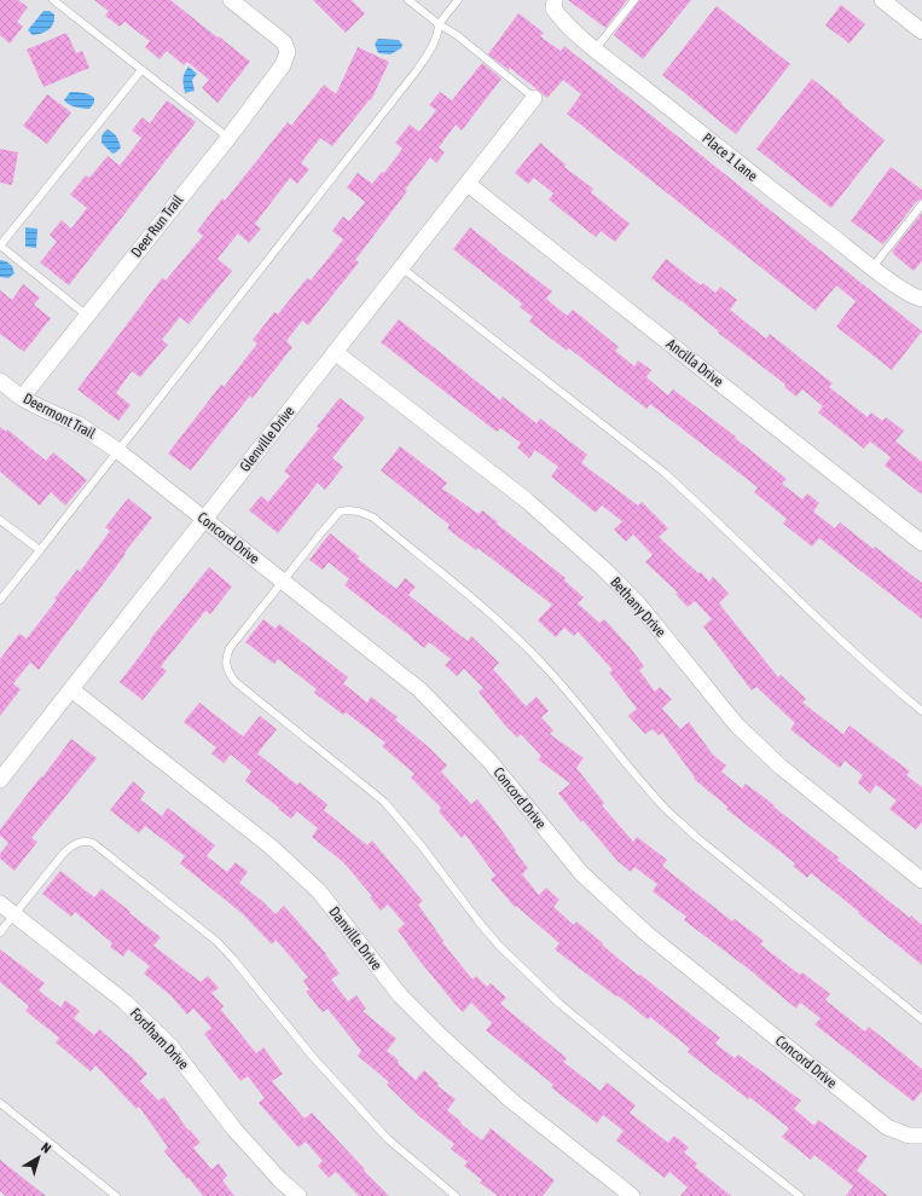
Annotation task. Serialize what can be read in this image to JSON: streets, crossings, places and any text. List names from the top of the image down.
{
  "streets": {
    "street": [
      "Place 1 Lane",
      "Deer Run Trail",
      "Ancilla Drive",
      "Deermont Trail",
      "Glenville Drive",
      "Concord Drive",
      "Bethany Drive",
      "Danville Drive",
      "Fordham Drive"
    ]
  },
  "crossings": [
    ["Deer Run Trail", "Deermont Trail"],
    ["Ancilla Drive", "Glenville Drive"],
    ["Deermont Trail", "Concord Drive"],
    ["Glenville Drive", "Concord Drive"],
    ["Glenville Drive", "Bethany Drive"],
    ["Glenville Drive", "Danville Drive"]
  ],
  "north": "top right"
}
